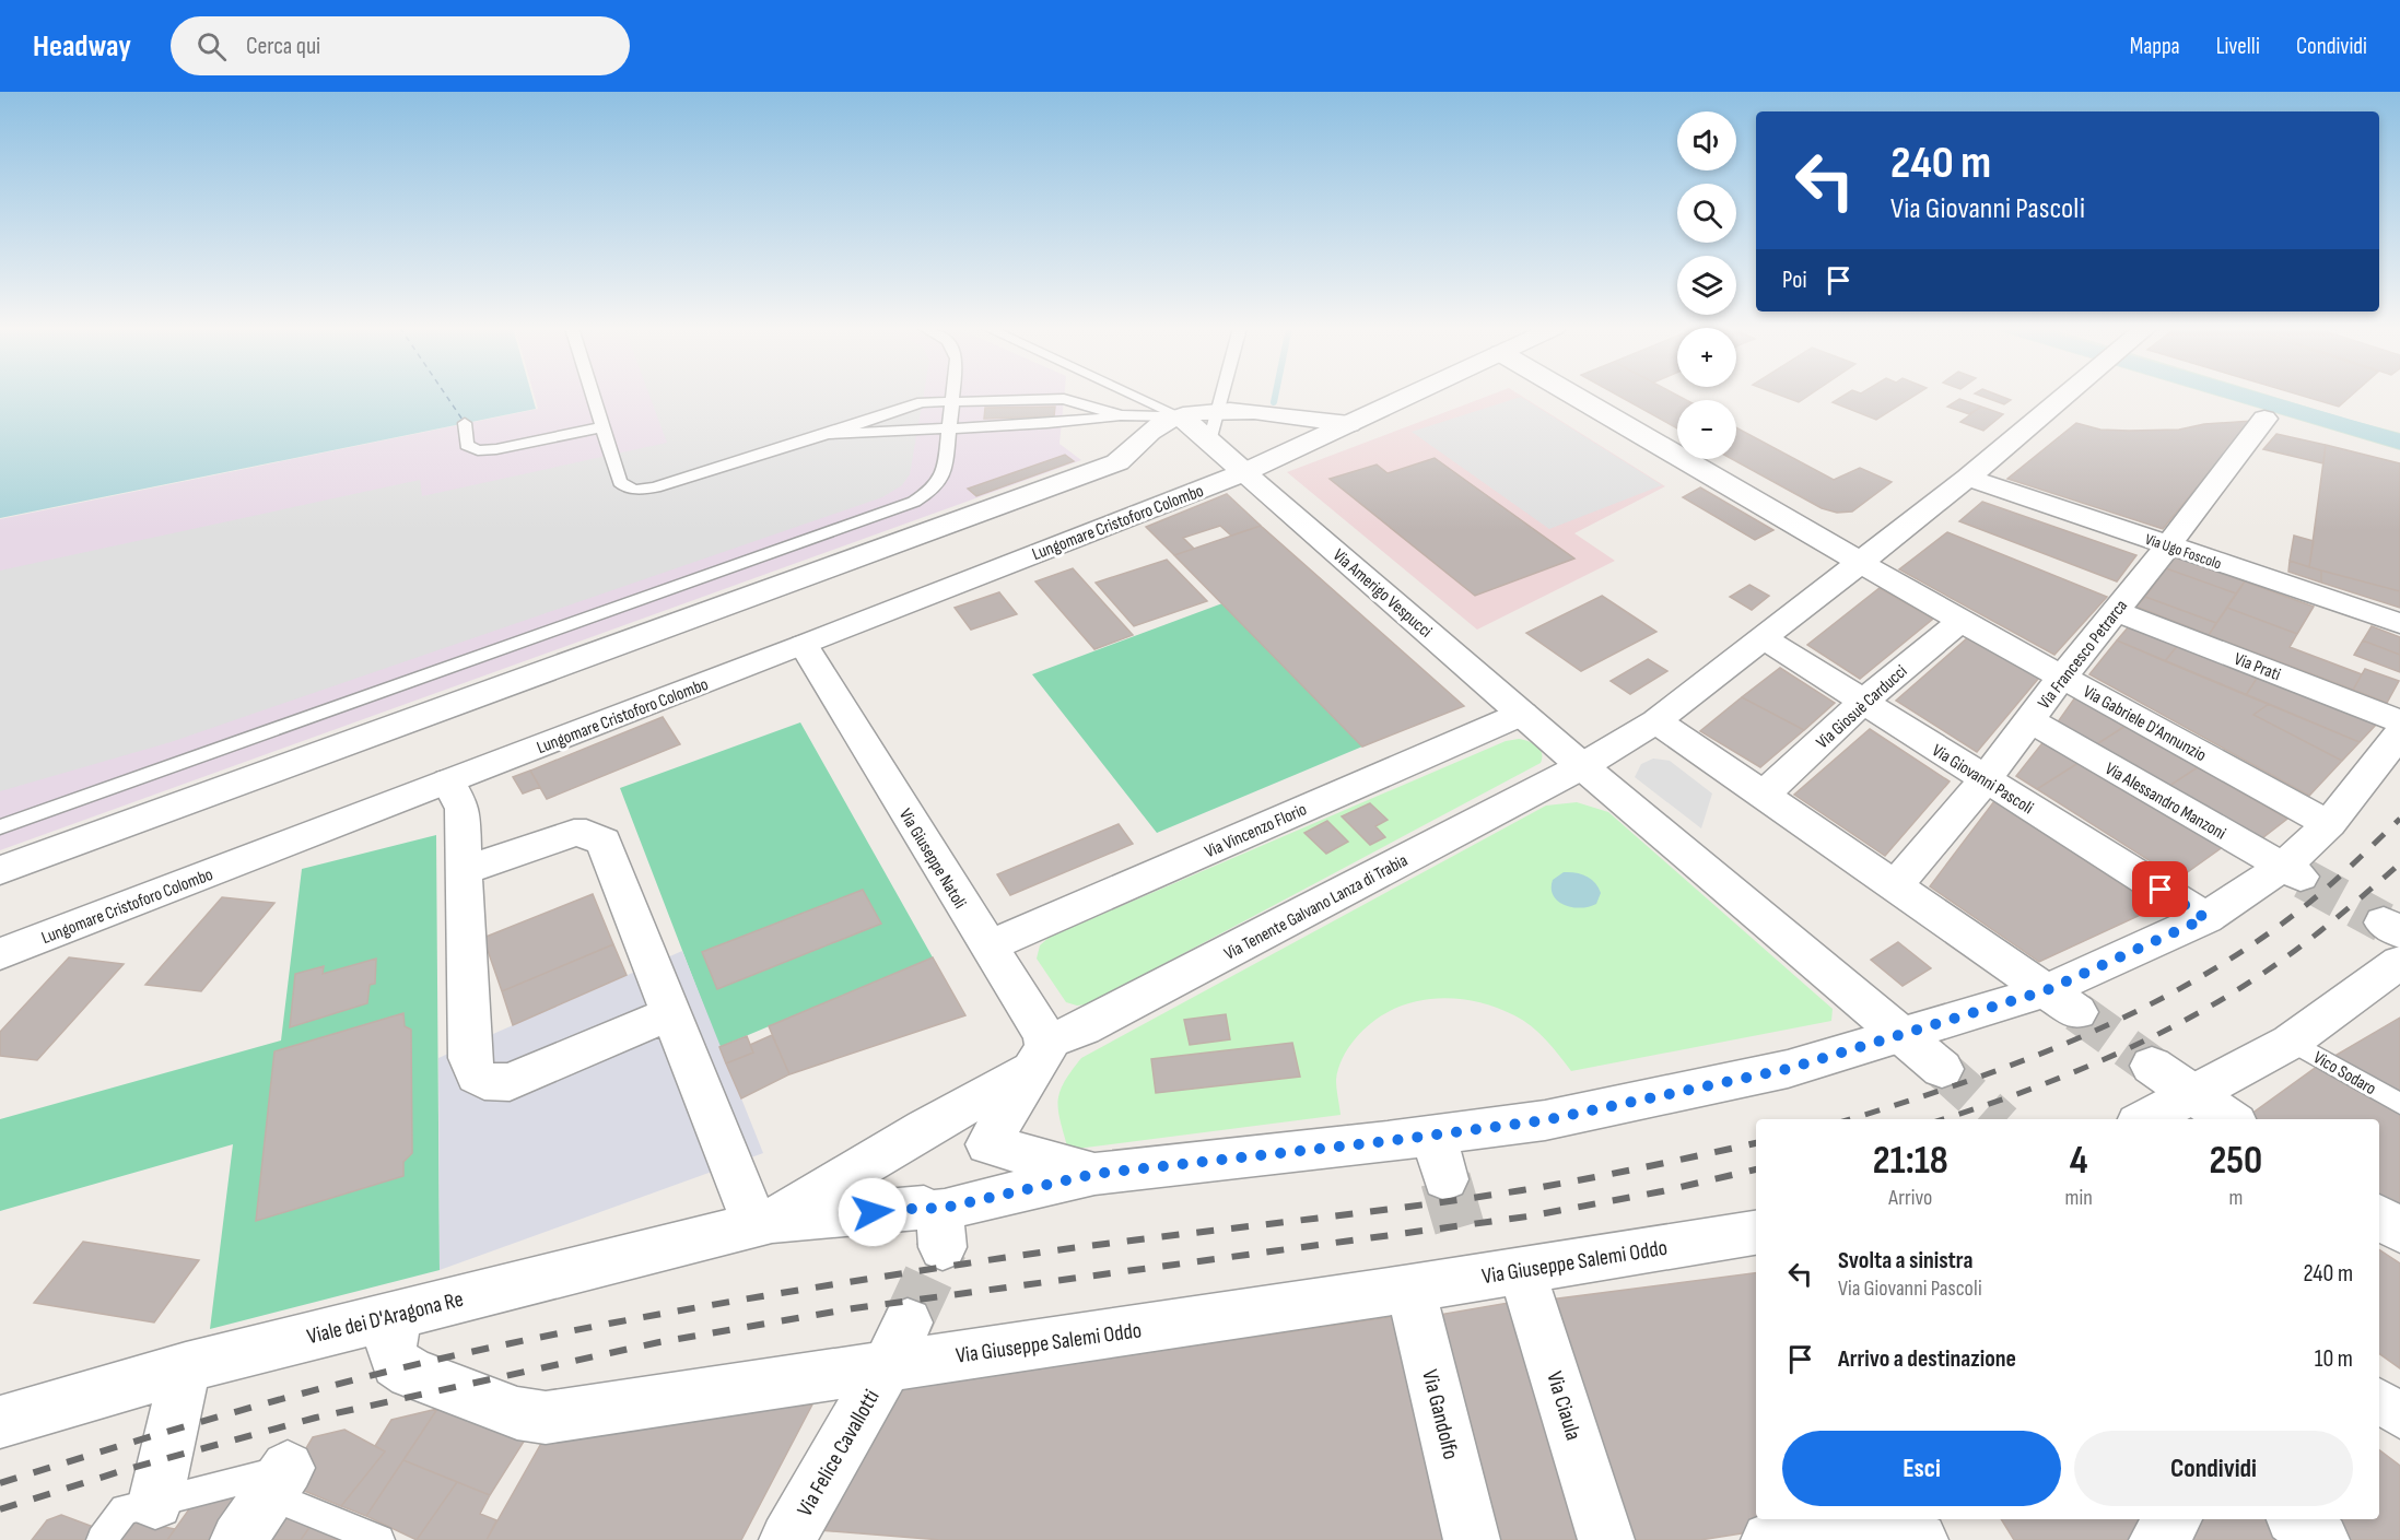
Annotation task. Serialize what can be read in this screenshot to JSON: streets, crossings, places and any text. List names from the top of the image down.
{
  "streets": {
    "street": [
      "Lungomare Cristoforo Colombo",
      "Via Ugo Foscolo",
      "Via Amerigo Vespucci",
      "Via Francesco Petrarca",
      "Via Prati",
      "Via Giosuè Carducci",
      "Via Gabriele D'Annunzio",
      "Via Giovanni Pascoli",
      "Via Alessandro Manzoni",
      "Via Vincenzo Florio",
      "Via Giuseppe Natoli",
      "Via Tenente Galvano Lanza di Trabia",
      "Via Giuseppe Salemi Oddo",
      "Viale dei D'Aragona Re",
      "Via Ciaula",
      "Via Gandolfo",
      "Via Felice Cavallotti"
    ],
    "lane": ["Vico Sodaro"]
  },
  "crossings": [
    ["Lungomare Cristoforo Colombo", "Via Amerigo Vespucci"],
    ["Lungomare Cristoforo Colombo", "Via Giuseppe Natoli"],
    ["Via Ugo Foscolo", "Via Francesco Petrarca"],
    ["Via Ugo Foscolo", "Via Tenente Galvano Lanza di Trabia"],
    ["Via Amerigo Vespucci", "Via Vincenzo Florio"],
    ["Via Amerigo Vespucci", "Via Tenente Galvano Lanza di Trabia"],
    ["Via Francesco Petrarca", "Via Prati"],
    ["Via Francesco Petrarca", "Via Gabriele D'Annunzio"],
    ["Via Francesco Petrarca", "Via Giovanni Pascoli"],
    ["Via Francesco Petrarca", "Via Alessandro Manzoni"],
    ["Via Giosuè Carducci", "Via Gabriele D'Annunzio"],
    ["Via Giosuè Carducci", "Via Giovanni Pascoli"],
    ["Via Gabriele D'Annunzio", "Via Tenente Galvano Lanza di Trabia"],
    ["Via Giovanni Pascoli", "Via Tenente Galvano Lanza di Trabia"],
    ["Via Vincenzo Florio", "Via Giuseppe Natoli"],
    ["Via Giuseppe Natoli", "Via Tenente Galvano Lanza di Trabia"],
    ["Via Giuseppe Salemi Oddo", "Viale dei D'Aragona Re"],
    ["Via Giuseppe Salemi Oddo", "Via Ciaula"],
    ["Via Giuseppe Salemi Oddo", "Via Gandolfo"],
    ["Via Giuseppe Salemi Oddo", "Via Felice Cavallotti"]
  ],
  "page": {
    "header": "Headway",
    "search": "Cerca qui",
    "nav": ["Mappa", "Livelli", "Condividi"],
    "map_buttons": ["+", "−"],
    "turn": ["240 m", "Via Giovanni Pascoli"],
    "then": "Poi",
    "eta": [
      "21:18",
      "Arrivo",
      "4",
      "min",
      "250",
      "m"
    ],
    "list": [
      {
        "name": "Svolta a sinistra",
        "note": "Via Giovanni Pascoli",
        "value": "240 m"
      },
      {
        "name": "Arrivo a destinazione",
        "value": "10 m"
      }
    ],
    "buttons": ["Esci", "Condividi"]
  }
}
